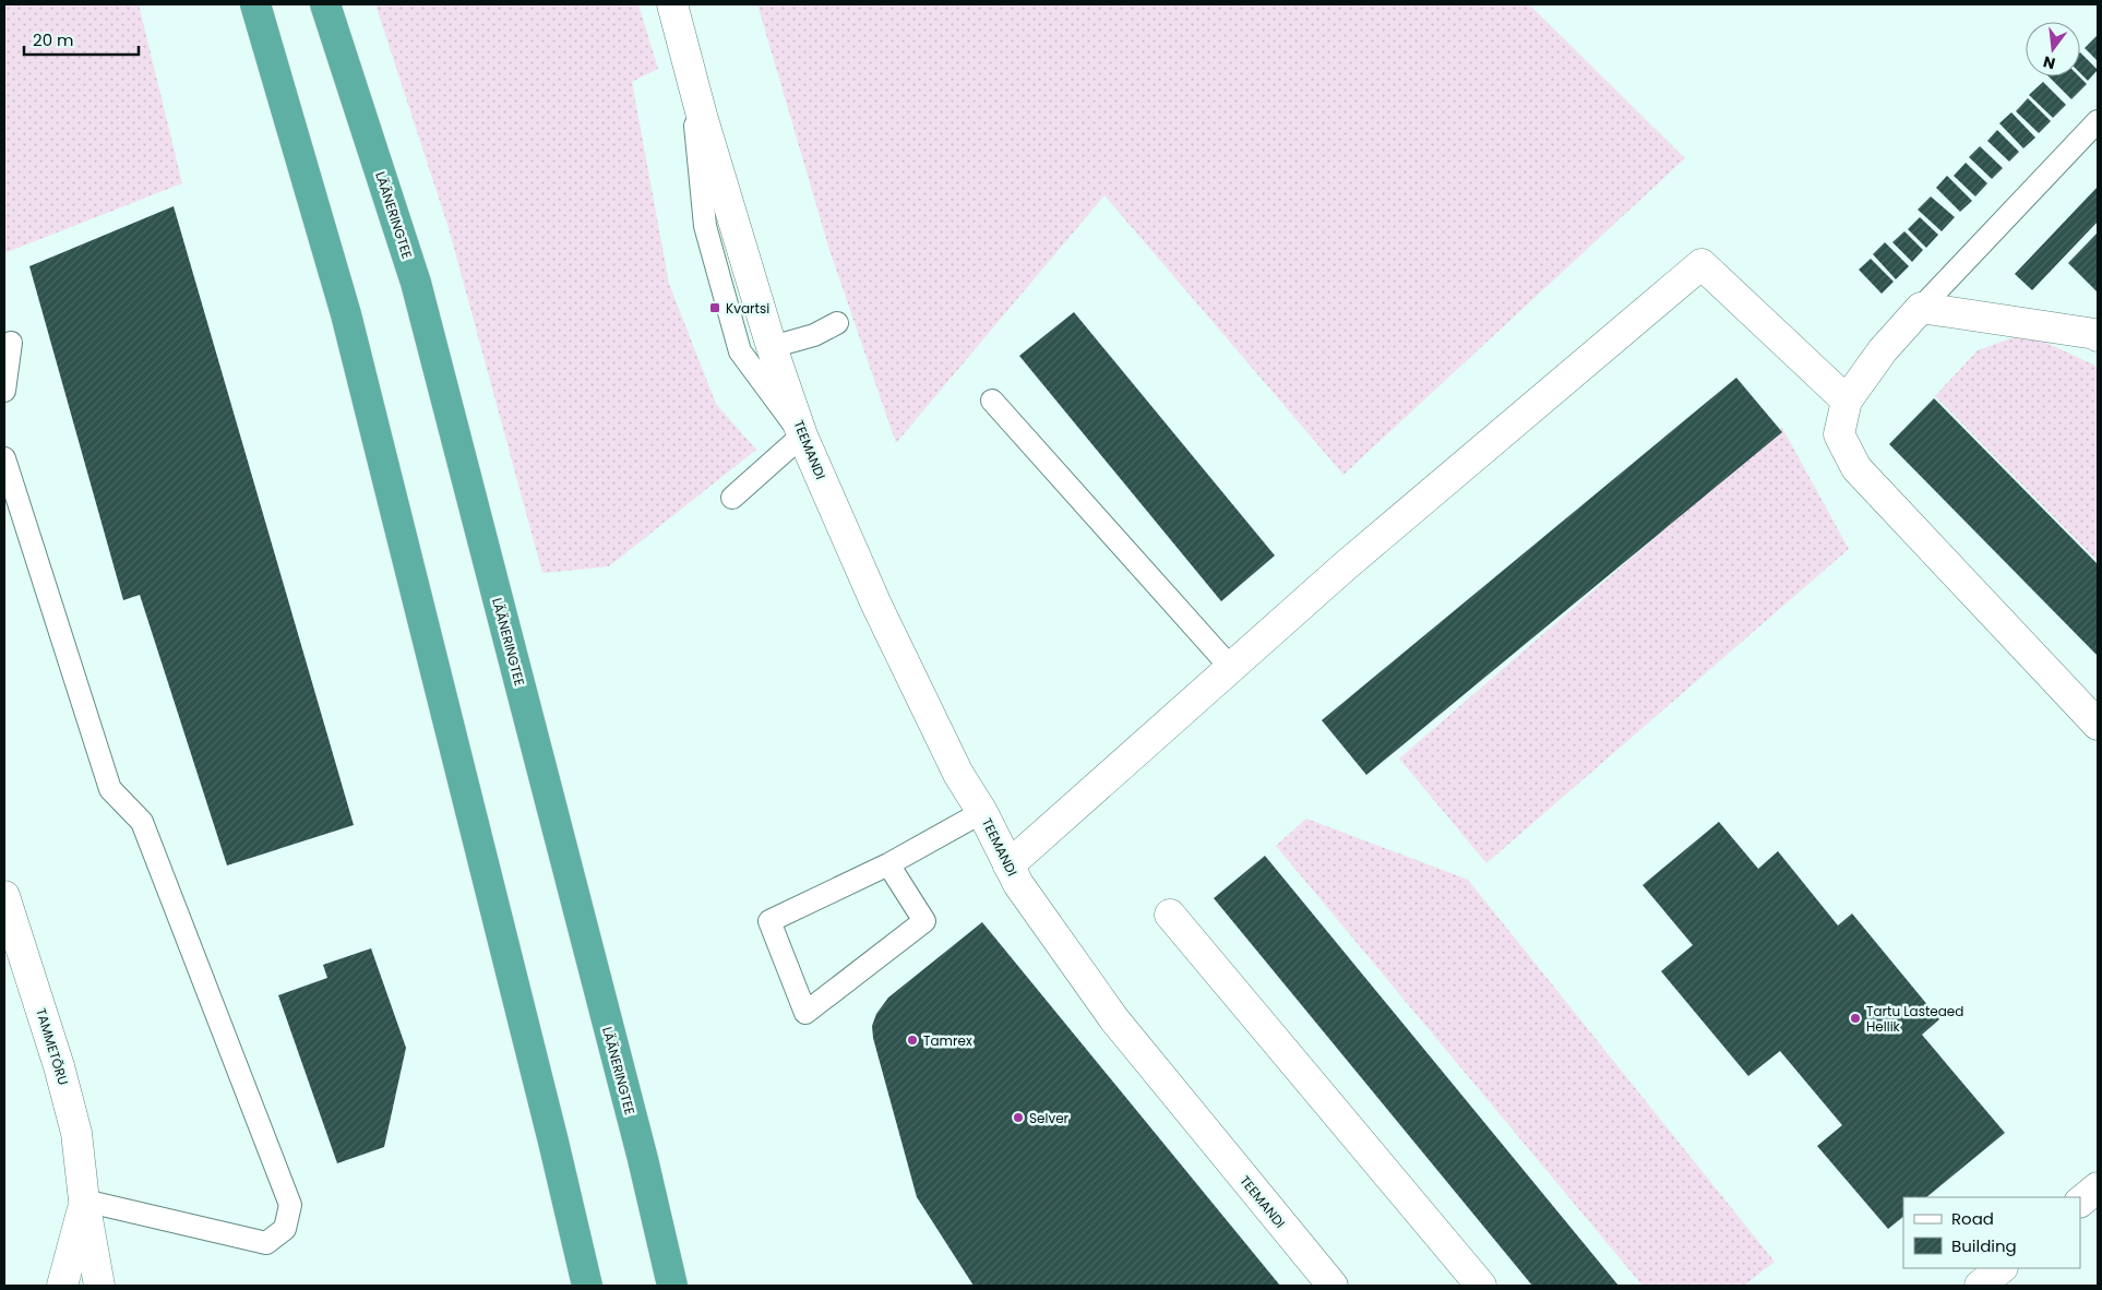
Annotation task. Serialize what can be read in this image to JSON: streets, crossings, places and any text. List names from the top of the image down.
{
  "streets": {
    "highway": ["LÄÄNERINGTEE"],
    "street": ["TEEMANDI", "TAMMETÕRU"]
  },
  "places": {
    "transit": ["Kvartsi"],
    "other": ["Tartu Lasteaed Hellik", "Tamrex", "Selver"]
  },
  "legend": ["Road", "Building"],
  "scale_bar": "20 m",
  "north": "bottom"
}
